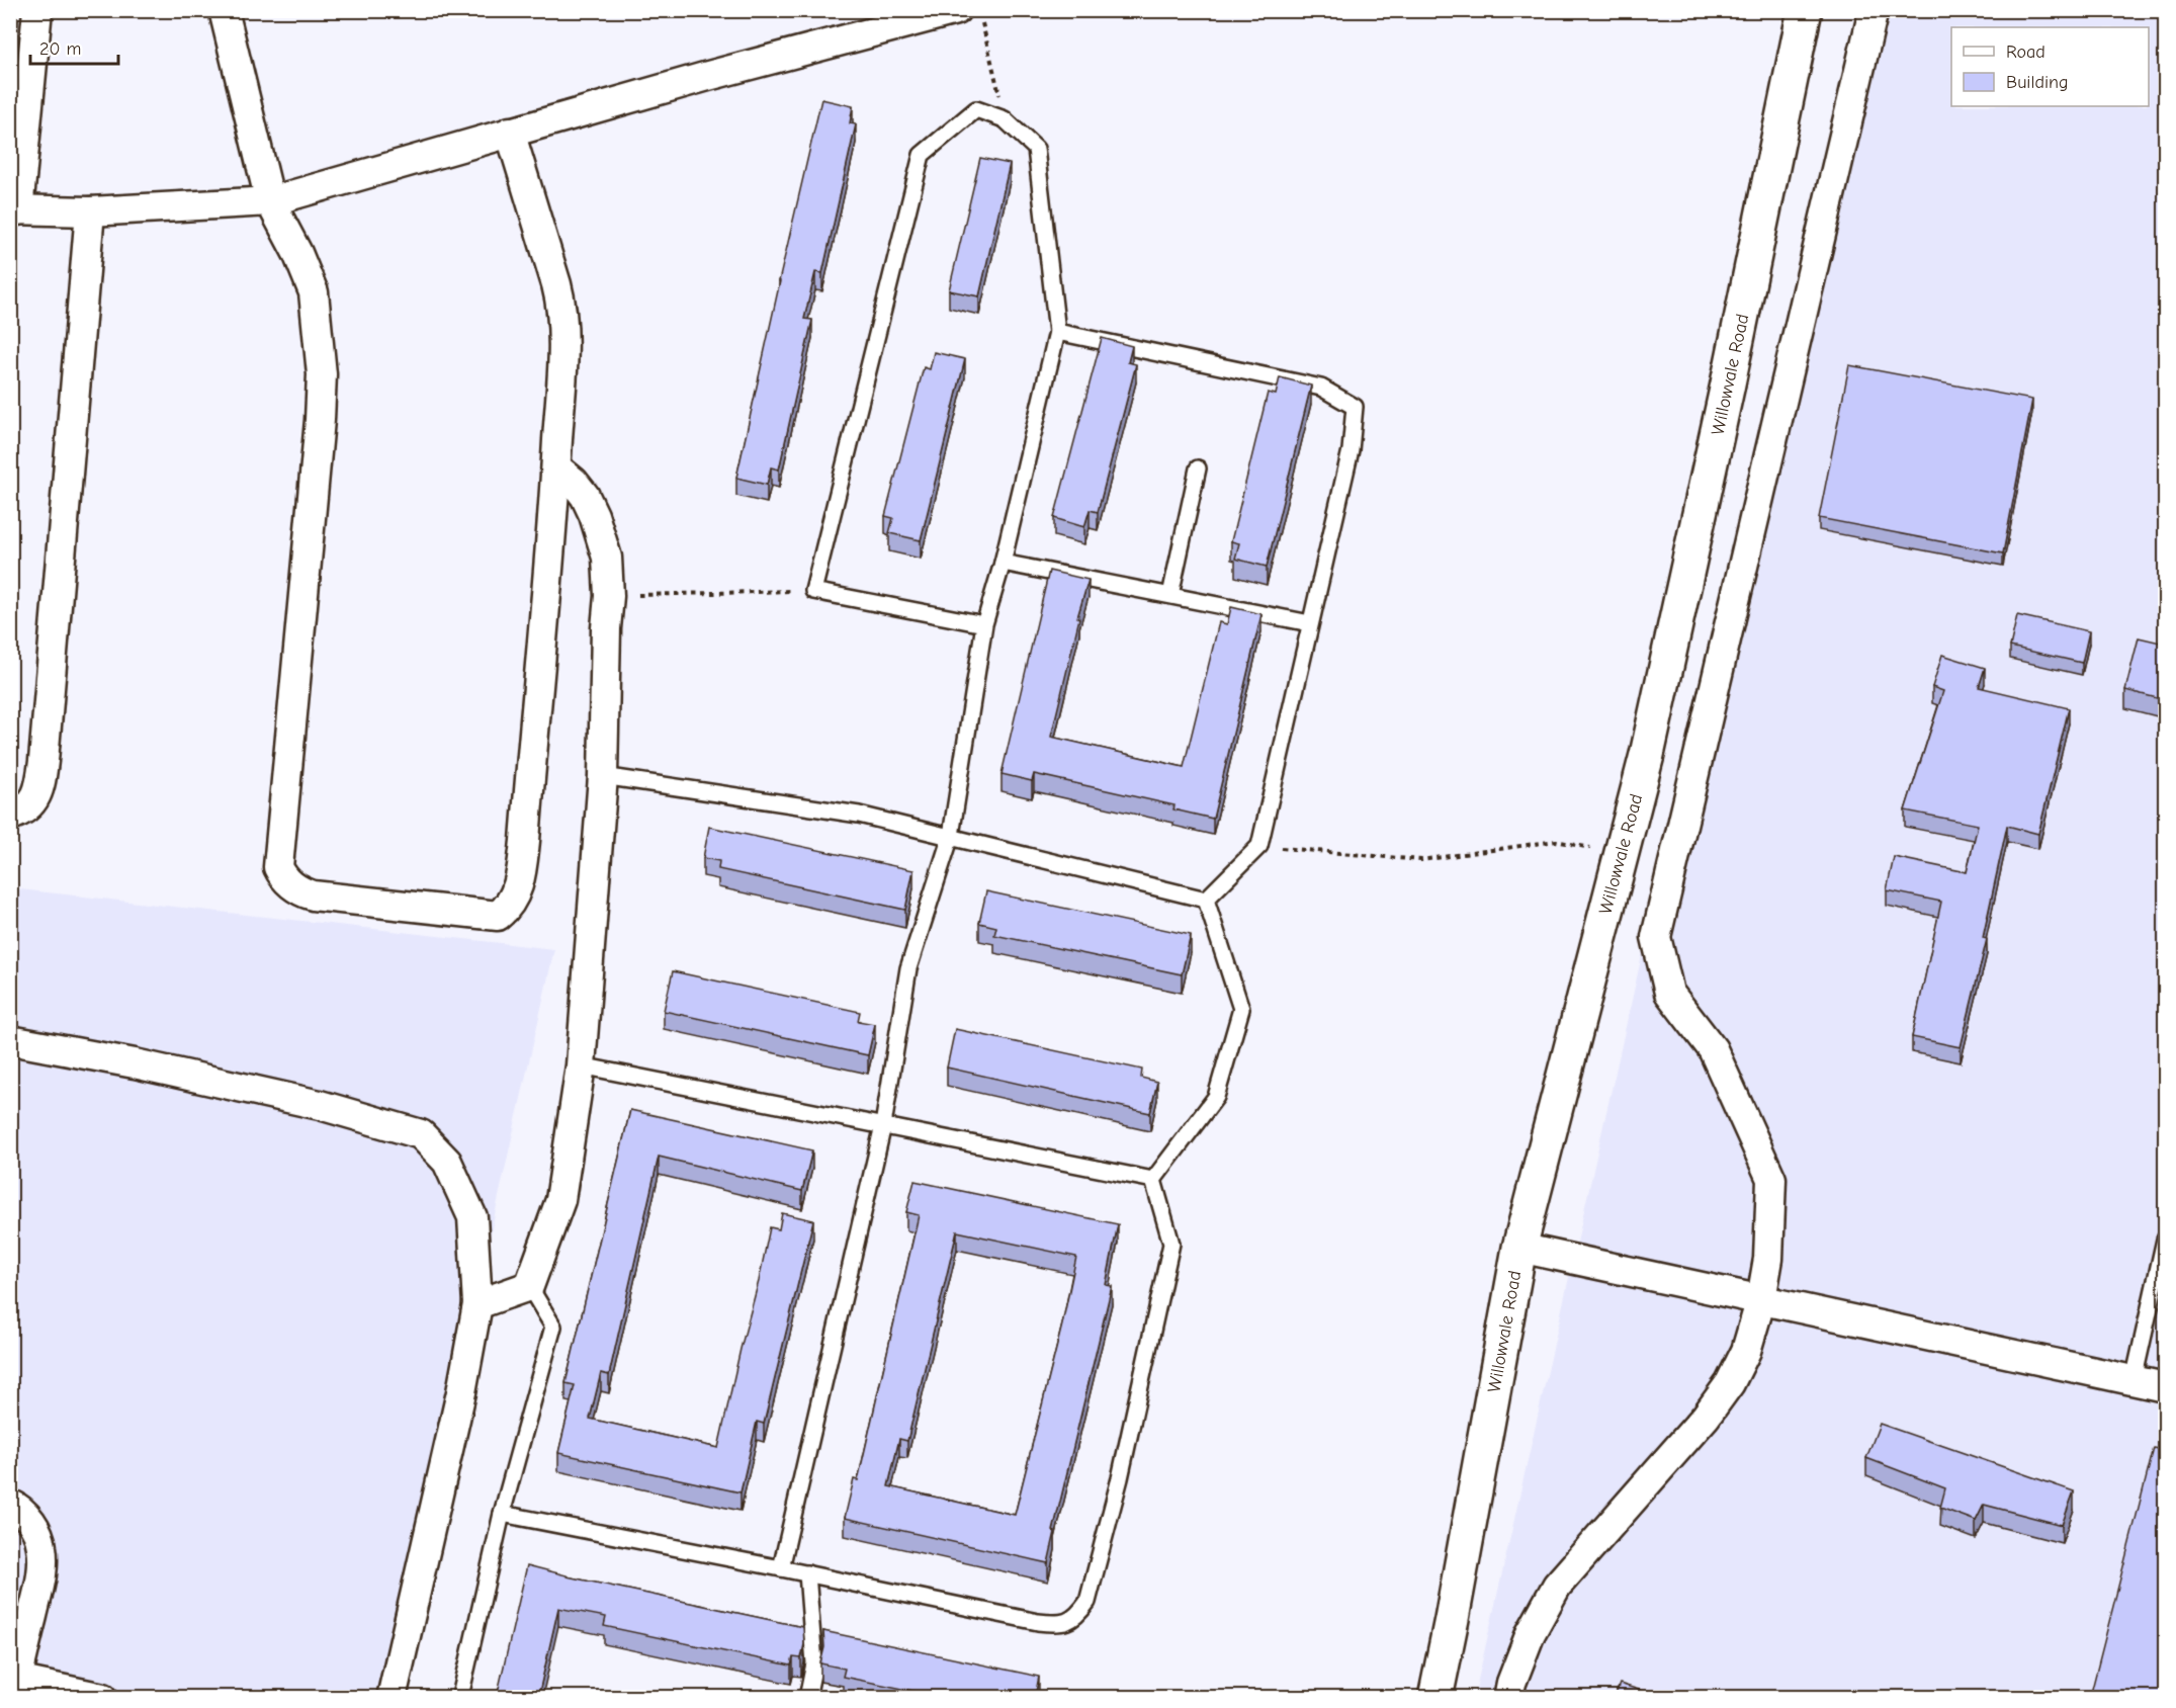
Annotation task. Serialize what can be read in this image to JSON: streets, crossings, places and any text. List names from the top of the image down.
{
  "streets": {
    "main road": ["Willowvale Road"]
  },
  "legend": ["Road", "Building"],
  "scale_bar": "20 m"
}
